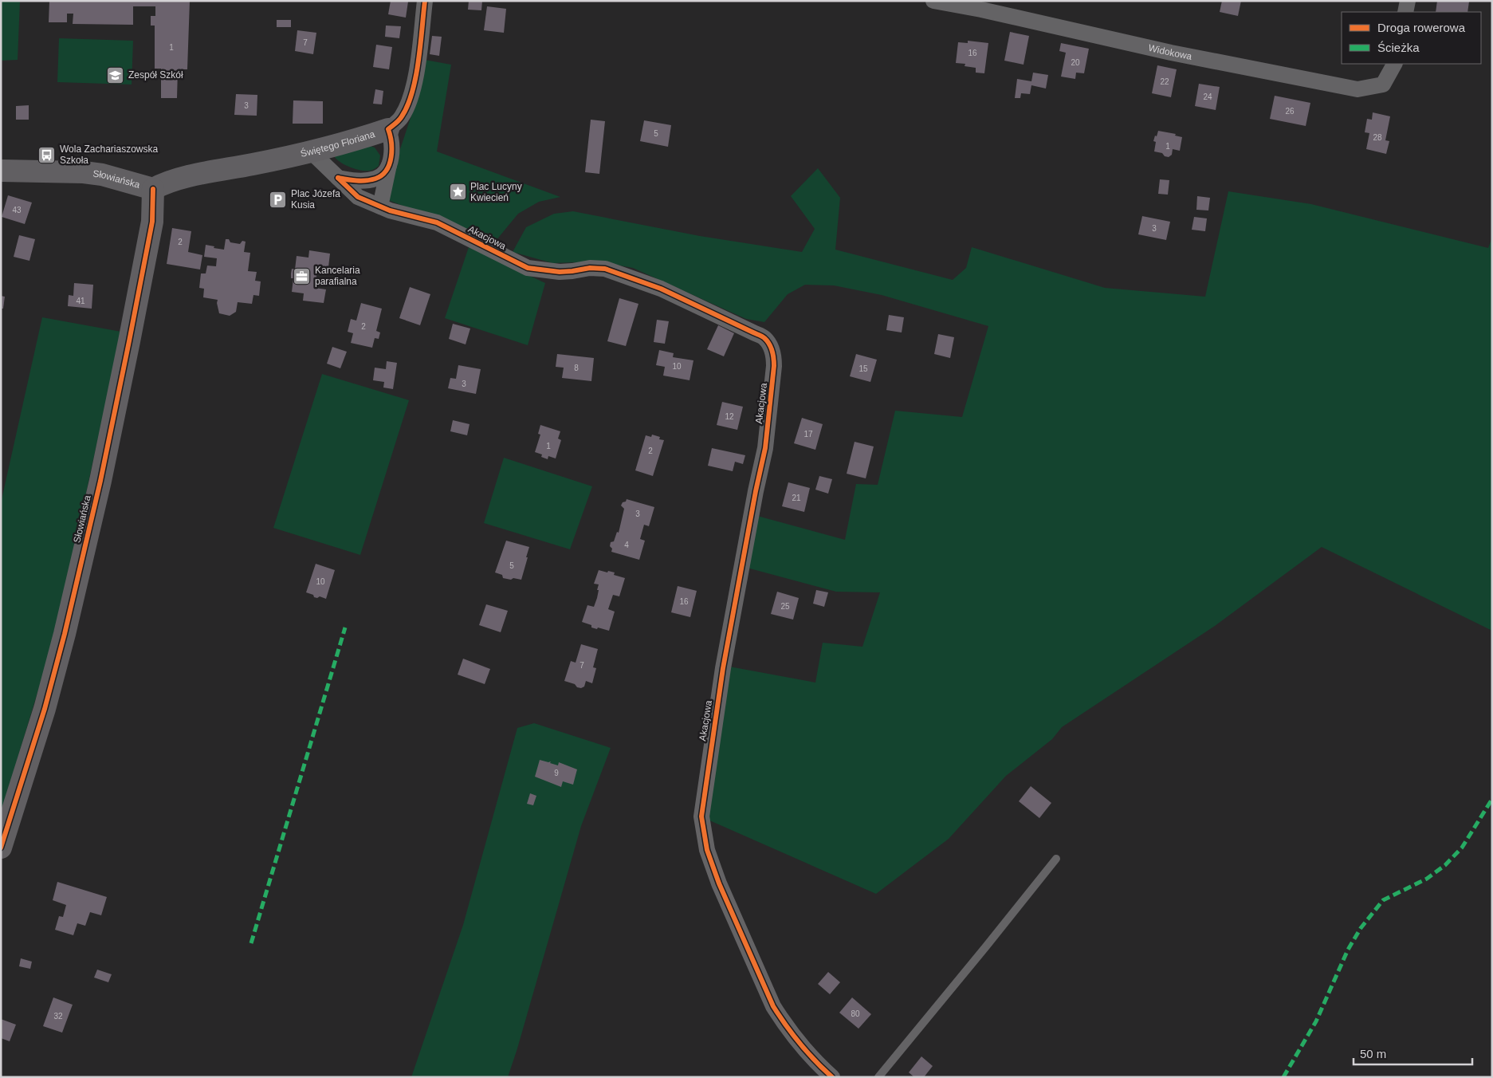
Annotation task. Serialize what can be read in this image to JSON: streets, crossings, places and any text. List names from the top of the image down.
{
  "streets": {
    "street": [
      "Widokowa",
      "Świętego Floriana",
      "Słowiańska",
      "Akacjowa"
    ]
  },
  "crossings": [
    ["Świętego Floriana", "Słowiańska"],
    ["Świętego Floriana", "Akacjowa"]
  ],
  "places": {
    "school or university": ["Zespół Szkół"],
    "bus stop": ["Wola Zachariaszowska Szkoła"],
    "place": ["Plac Lucyny Kwiecień"],
    "parking": ["Plac Józefa Kusia"],
    "office": ["Kancelaria parafialna"]
  },
  "house_numbers": [
    "7",
    "1",
    "16",
    "20",
    "22",
    "24",
    "3",
    "26",
    "5",
    "28",
    "1",
    "43",
    "3",
    "2",
    "41",
    "2",
    "10",
    "8",
    "15",
    "3",
    "12",
    "17",
    "1",
    "2",
    "21",
    "3",
    "4",
    "5",
    "10",
    "16",
    "25",
    "7",
    "9",
    "80",
    "32"
  ],
  "legend": ["Droga rowerowa", "Ścieżka"],
  "scale_bar": "50 m"
}
